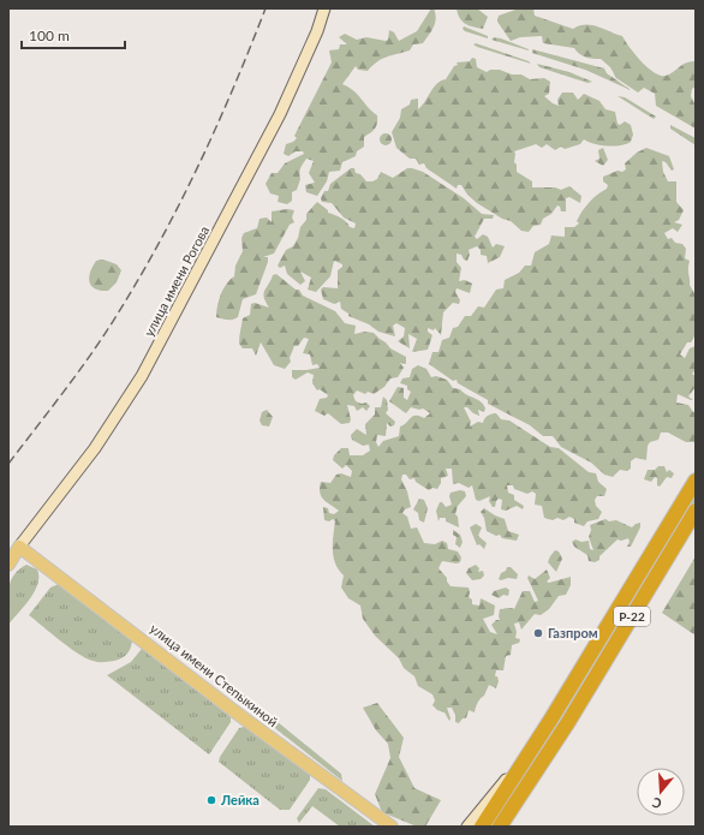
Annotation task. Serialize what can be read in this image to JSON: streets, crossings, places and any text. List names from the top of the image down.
{
  "streets": {
    "highway": ["Р-22"],
    "main road": ["улица имени Рогова", "улица имени Степыкиной"]
  },
  "crossings": [
    ["улица имени Рогова", "улица имени Степыкиной"]
  ],
  "places": ["Газпром", "Лейка"],
  "scale_bar": "100 m",
  "north": "bottom"
}
